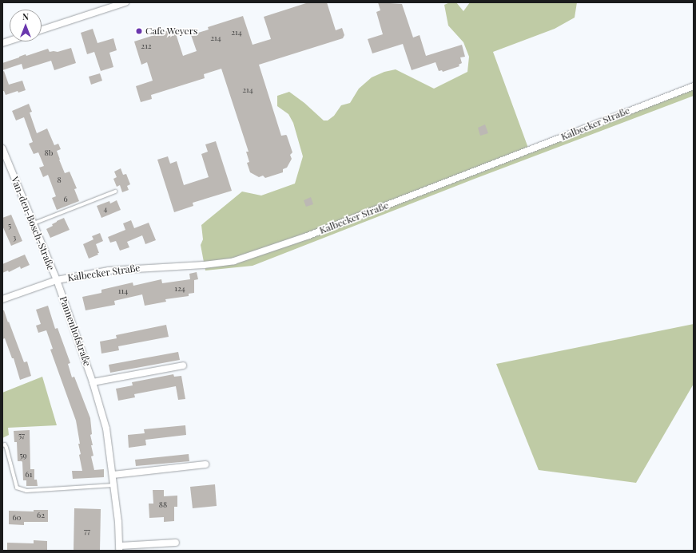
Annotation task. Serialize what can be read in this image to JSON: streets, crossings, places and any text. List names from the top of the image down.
{
  "streets": {
    "street": ["Kalbecker Straße", "Van-den-Bosch-Straße", "Pannenhofstraße"]
  },
  "crossings": [
    ["Kalbecker Straße", "Van-den-Bosch-Straße"],
    ["Kalbecker Straße", "Pannenhofstraße"],
    ["Van-den-Bosch-Straße", "Pannenhofstraße"]
  ],
  "places": ["Cafe Weyers"],
  "house_numbers": [
    "214",
    "214",
    "212",
    "214",
    "8b",
    "8",
    "6",
    "4",
    "5",
    "3",
    "124",
    "114",
    "57",
    "59",
    "61",
    "88",
    "62",
    "60",
    "77"
  ],
  "north": "top"
}
